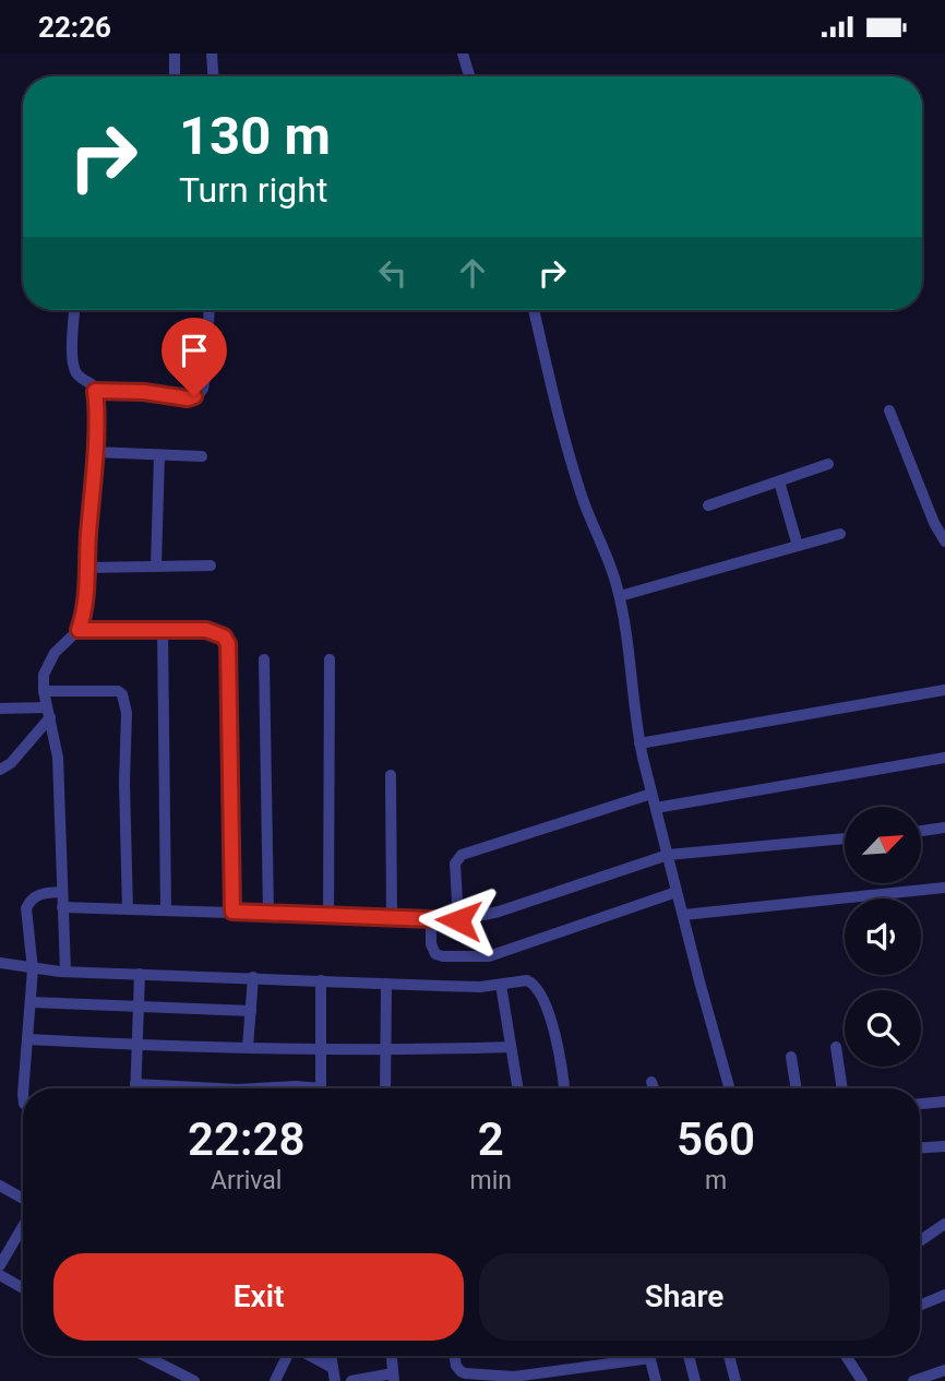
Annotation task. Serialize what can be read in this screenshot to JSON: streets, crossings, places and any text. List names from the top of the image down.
{
  "north": "top right",
  "page": {
    "status": "22:26",
    "turn": ["130 m", "Turn right"],
    "eta": [
      "22:28",
      "Arrival",
      "2",
      "min",
      "560",
      "m"
    ],
    "buttons": ["Exit", "Share"]
  }
}
